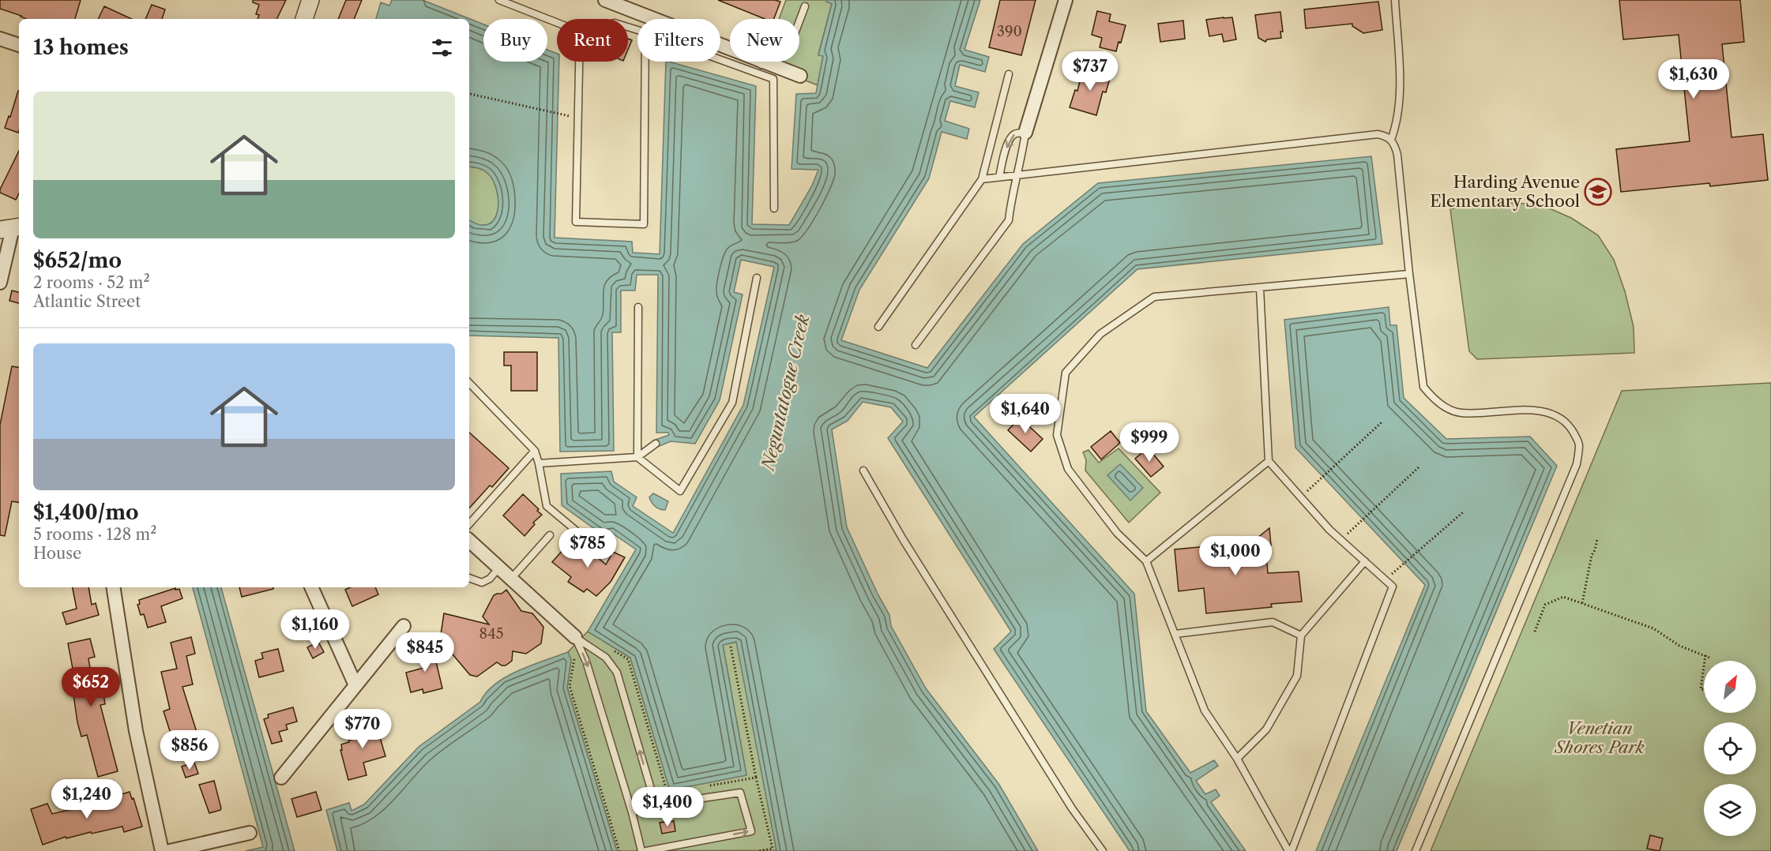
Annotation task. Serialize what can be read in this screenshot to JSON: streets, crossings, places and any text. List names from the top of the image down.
{
  "water": ["Neguntatogue Creek"],
  "parks": ["Venetian Shores Park"],
  "places": {
    "school or university": ["Harding Avenue Elementary School"]
  },
  "house_numbers": ["390", "845"],
  "north": "top right",
  "page": {
    "chip": [
      "Buy",
      "Rent",
      "Filters",
      "New"
    ],
    "heading": "13 homes",
    "price": [
      "$737",
      "$1,630",
      "$1,640",
      "$999",
      "$785",
      "$1,000",
      "$1,160",
      "$845",
      "$652",
      "$770",
      "$856",
      "$1,240",
      "$1,400"
    ],
    "list": [
      {
        "name": "$652/mo",
        "note": "2 rooms · 52 m² · Atlantic Street"
      },
      {
        "name": "$1,400/mo",
        "note": "5 rooms · 128 m² · House"
      }
    ]
  }
}
